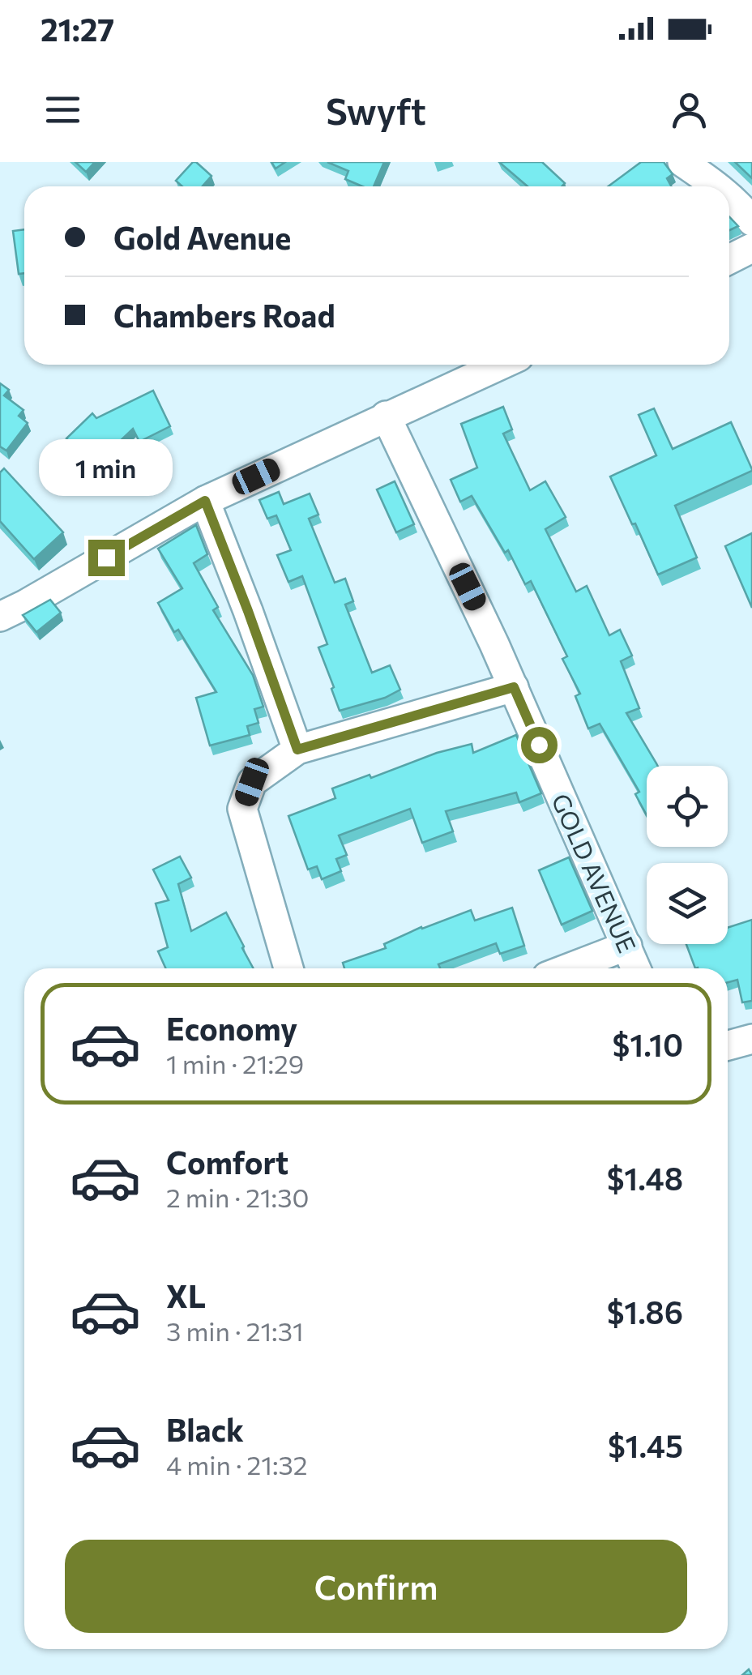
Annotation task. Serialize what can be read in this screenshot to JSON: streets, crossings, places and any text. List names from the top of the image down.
{
  "streets": {
    "street": ["GOLD AVENUE"]
  },
  "page": {
    "status": "21:27",
    "header": "Swyft",
    "banner": ["Gold Avenue", "Chambers Road"],
    "bubble": "1 min",
    "list": [
      {
        "name": "Economy",
        "note": "1 min · 21:29",
        "value": "$1.10"
      },
      {
        "name": "Comfort",
        "note": "2 min · 21:30",
        "value": "$1.48"
      },
      {
        "name": "XL",
        "note": "3 min · 21:31",
        "value": "$1.86"
      },
      {
        "name": "Black",
        "note": "4 min · 21:32",
        "value": "$1.45"
      }
    ],
    "buttons": "Confirm"
  }
}
